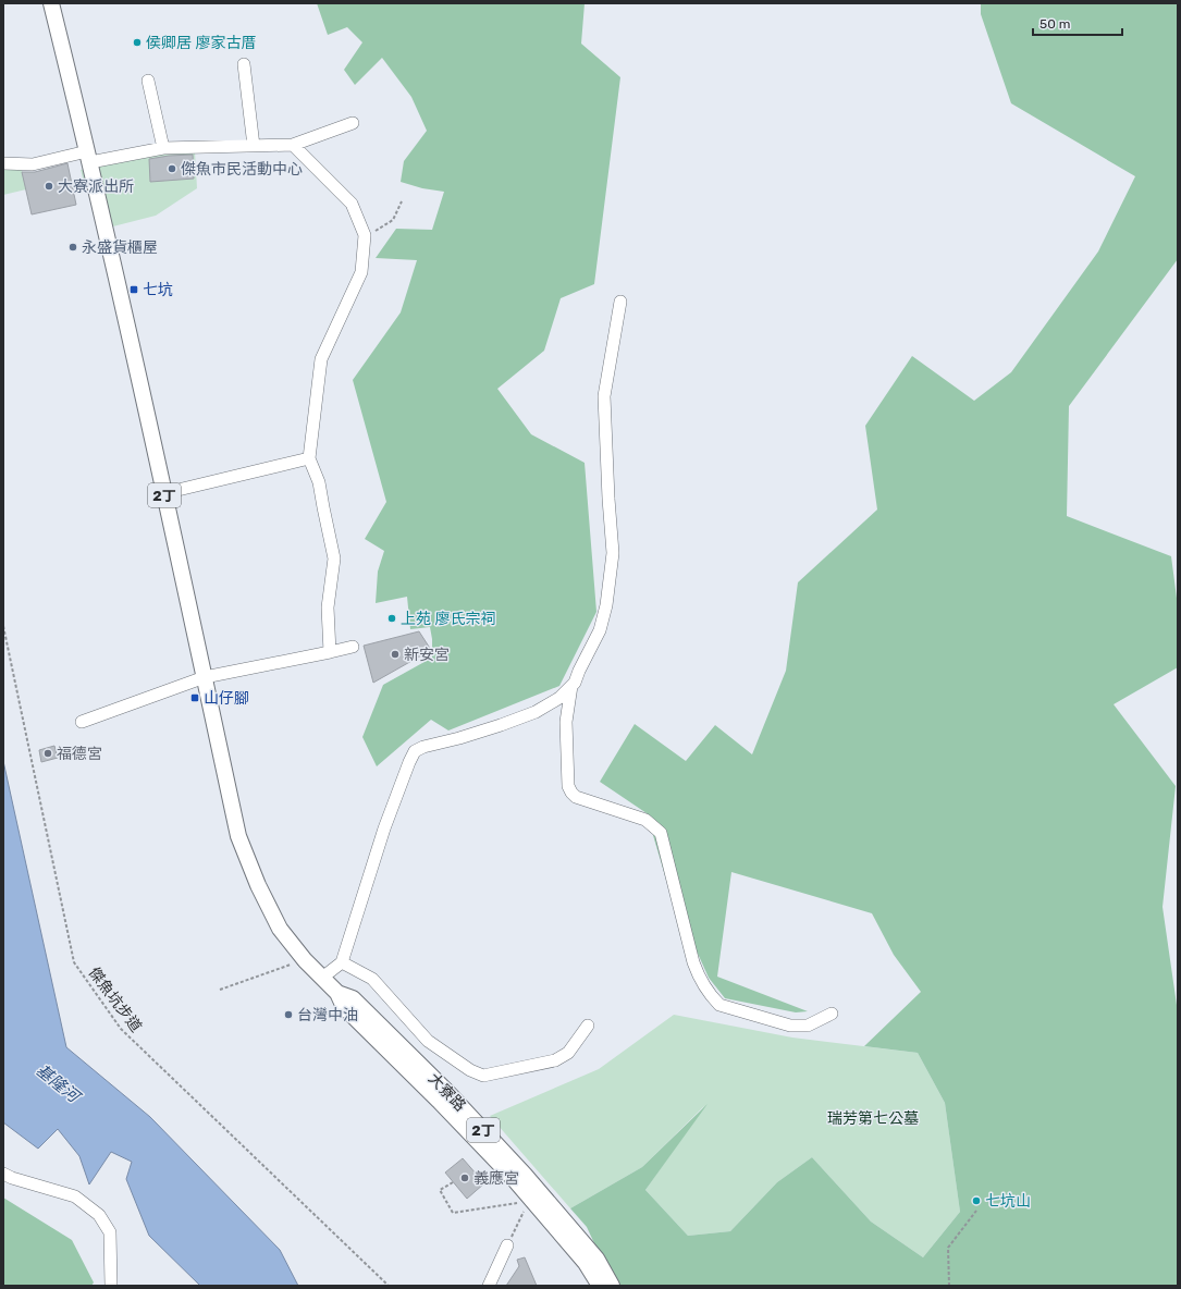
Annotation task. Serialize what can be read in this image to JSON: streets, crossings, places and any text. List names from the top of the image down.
{
  "streets": {
    "main road": ["2丁", "大寮路"],
    "path": ["傑魚坑步道"]
  },
  "crossings": [
    ["2丁", "大寮路"]
  ],
  "water": ["基隆河"],
  "parks": ["瑞芳第七公墓"],
  "places": {
    "other": [
      "侯卿居 廖家古厝",
      "傑魚市民活動中心",
      "大寮派出所",
      "永盛貨櫃屋",
      "上苑 廖氏宗祠",
      "新安宮",
      "福德宮",
      "台灣中油",
      "義應宮",
      "七坑山"
    ],
    "transit": ["七坑", "山仔腳"]
  },
  "scale_bar": "50 m"
}
